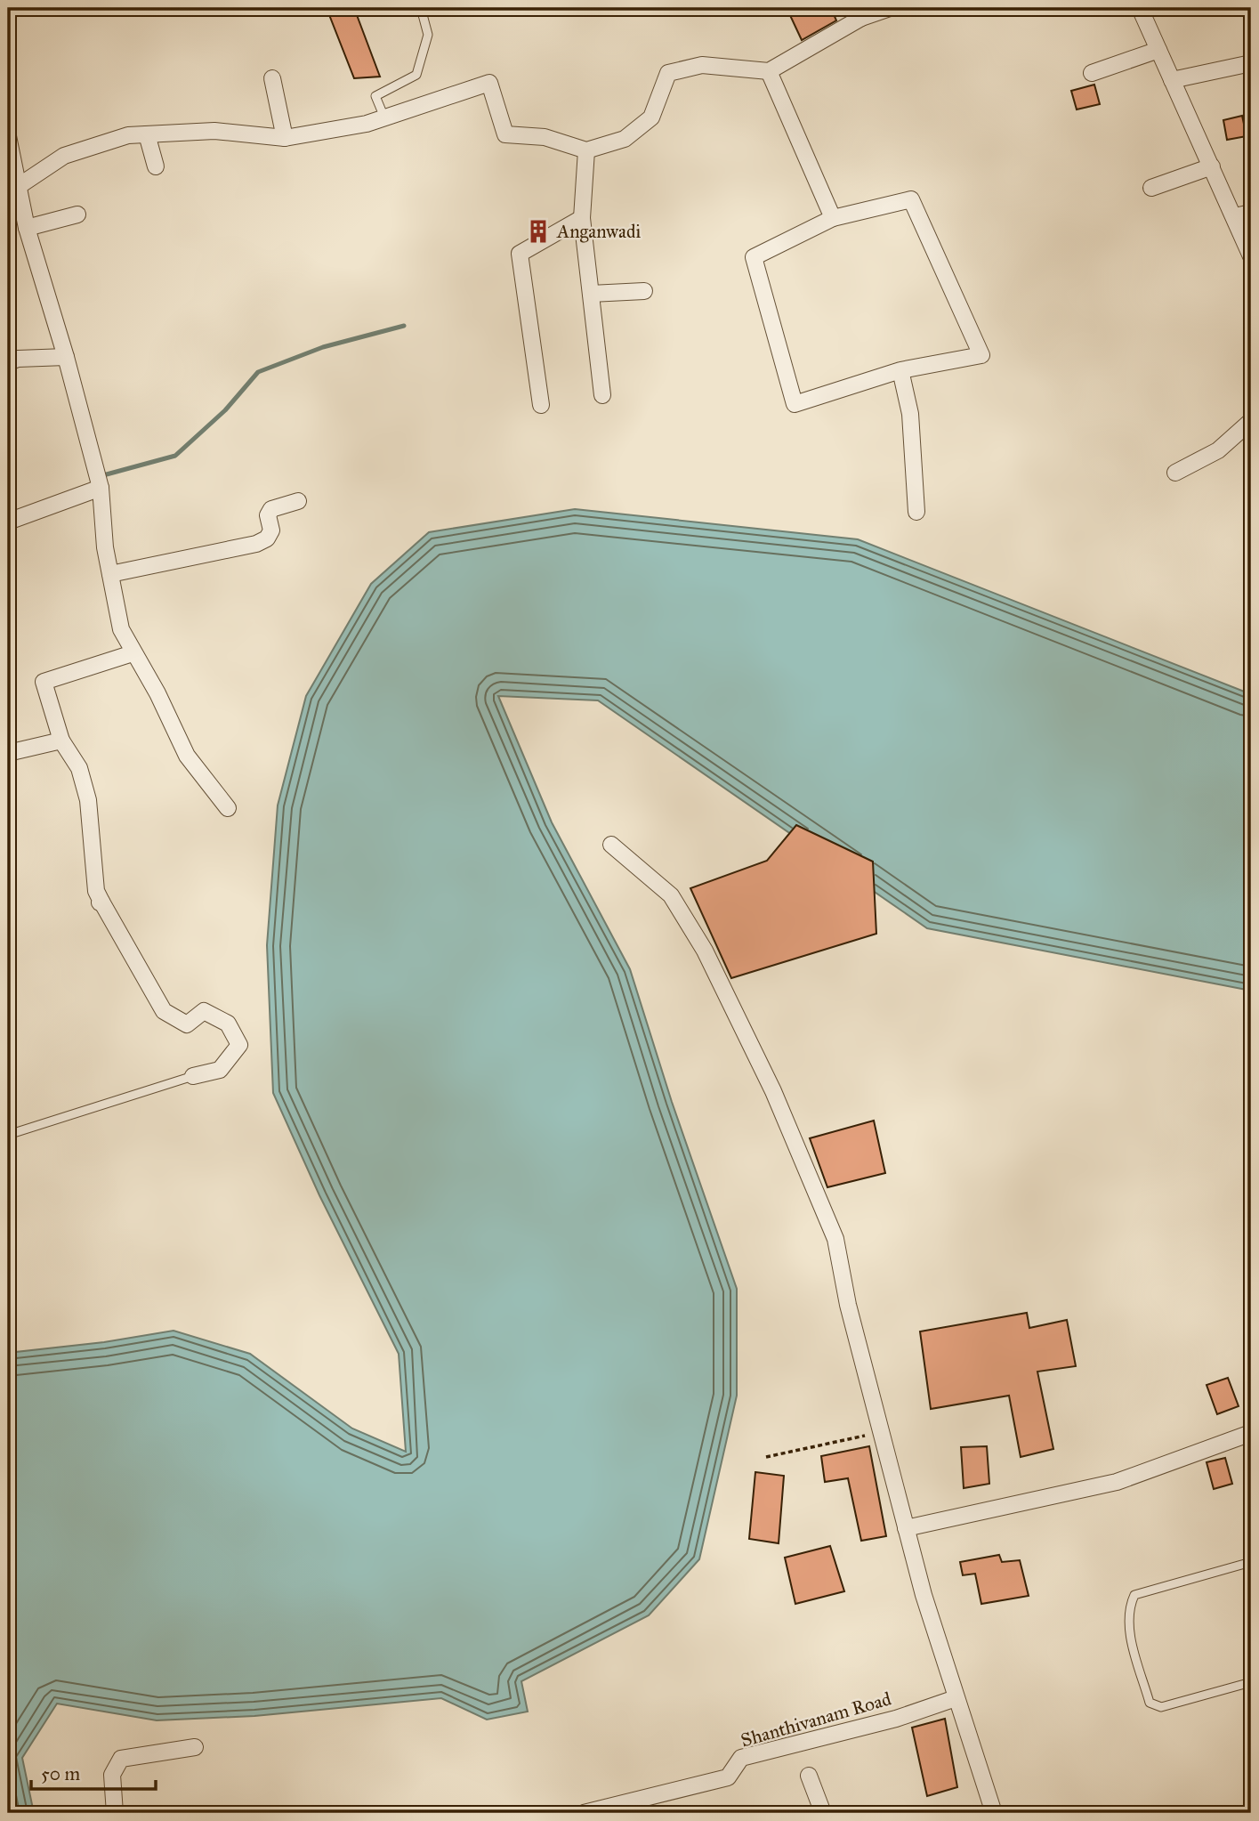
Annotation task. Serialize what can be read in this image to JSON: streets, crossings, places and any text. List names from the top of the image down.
{
  "streets": {
    "street": ["Shanthivanam Road"]
  },
  "places": {
    "building": ["Anganwadi"]
  },
  "scale_bar": "50 m"
}
